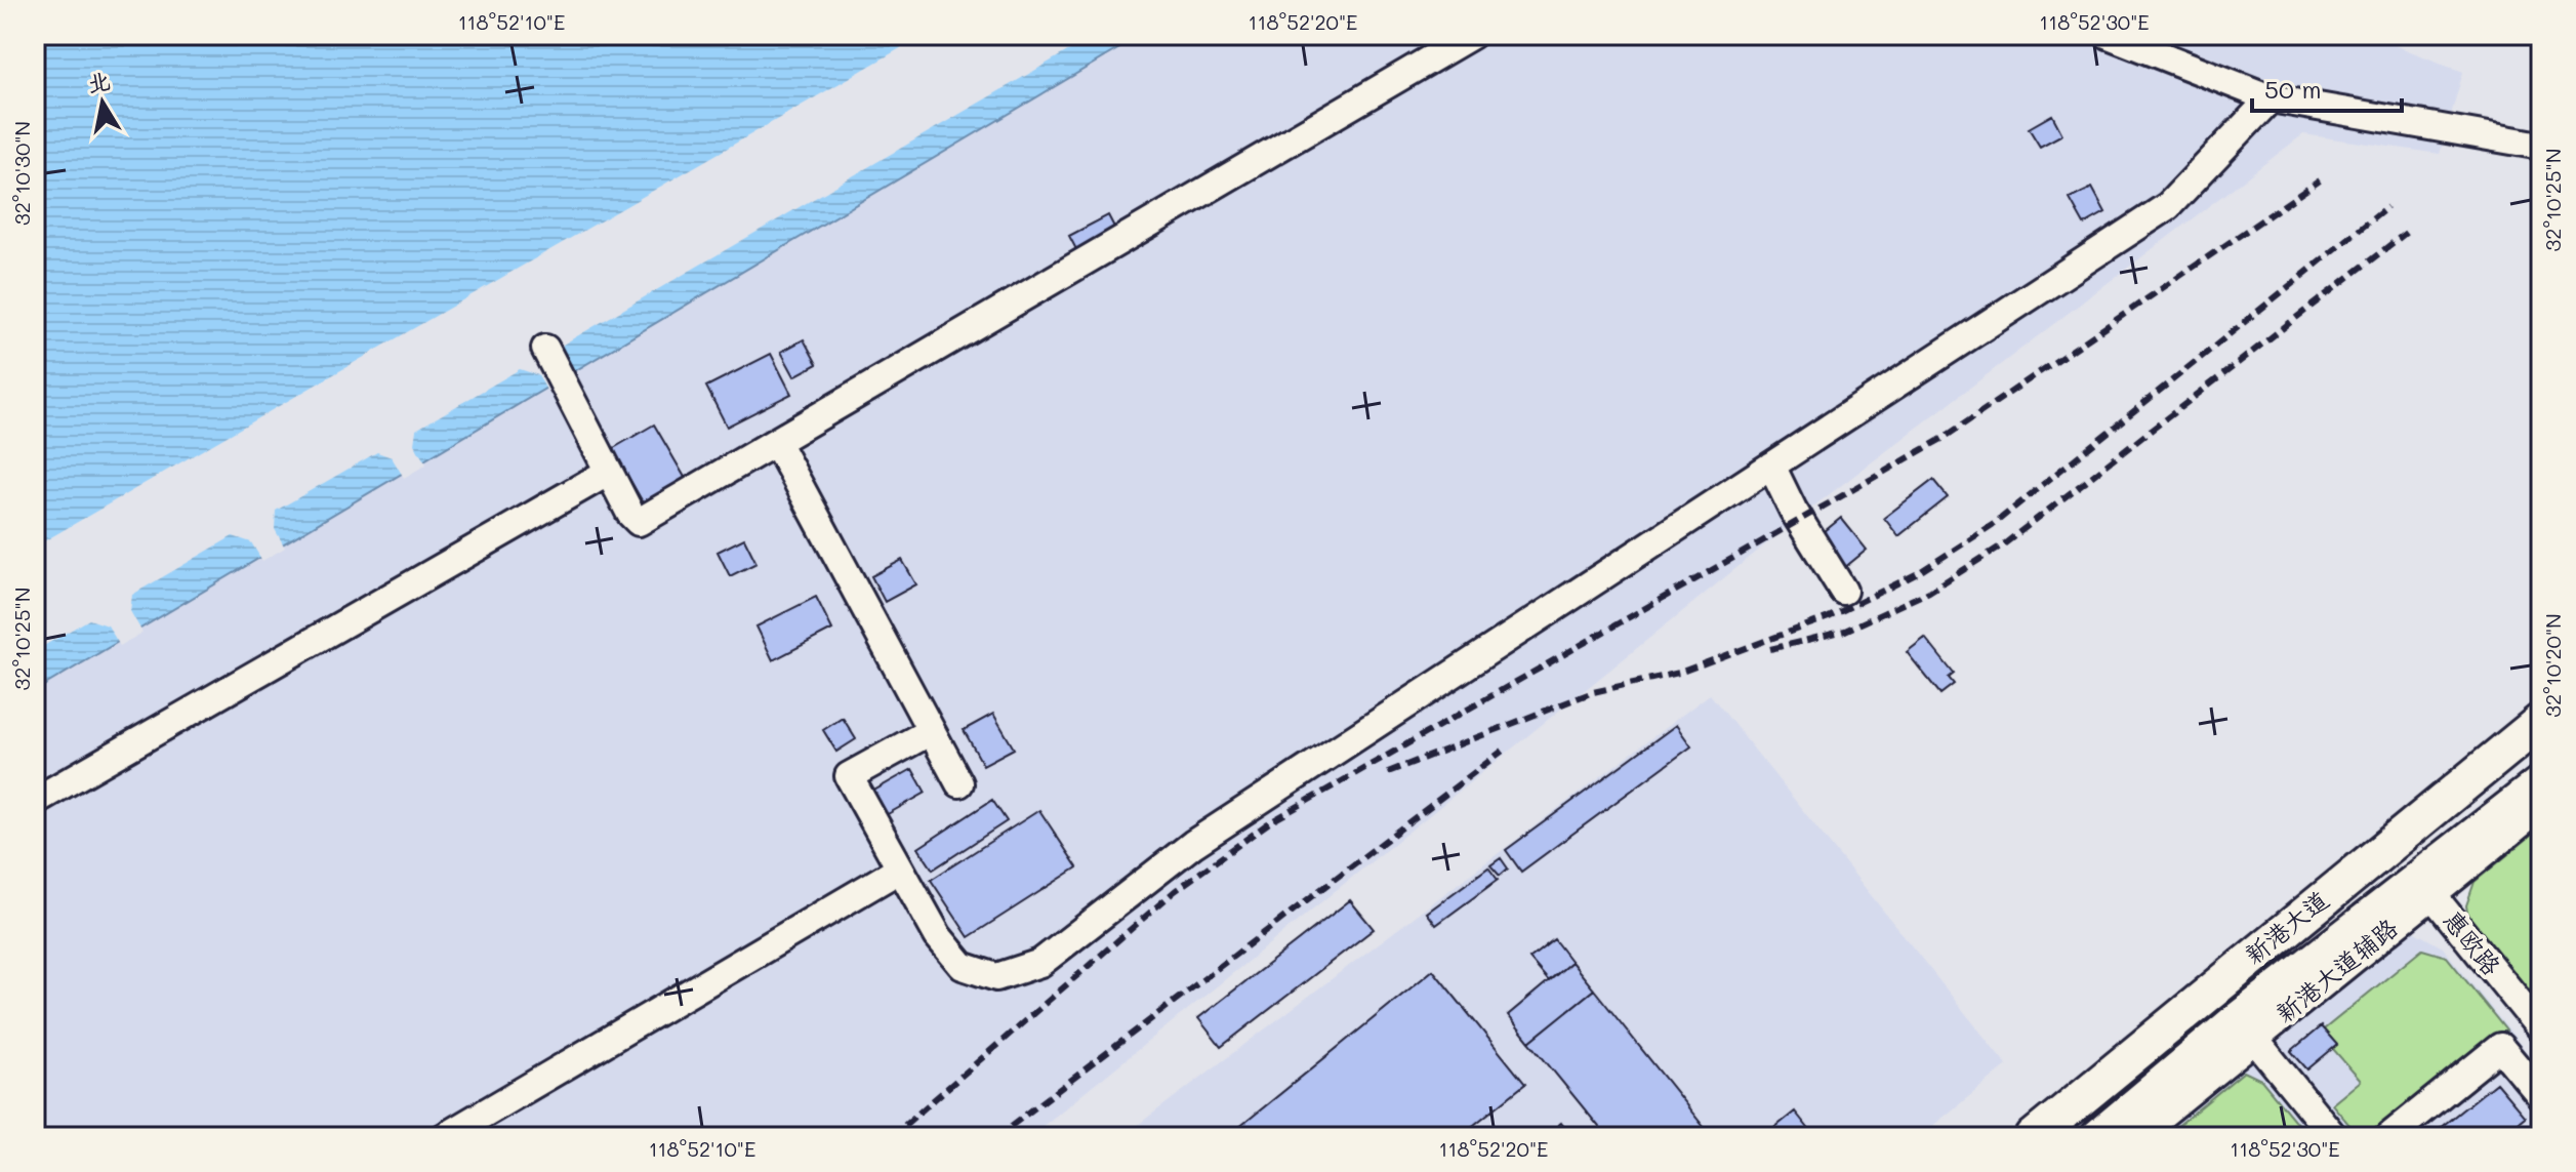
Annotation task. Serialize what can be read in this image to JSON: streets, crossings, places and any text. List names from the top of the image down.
{
  "streets": {
    "main road": ["新港大道"],
    "street": ["惠欧路", "新港大道辅路"]
  },
  "crossings": [
    ["惠欧路", "新港大道辅路"]
  ],
  "scale_bar": "50 m",
  "north": "top",
  "coordinates": [
    "118°52'10\"E",
    "118°52'20\"E",
    "118°52'30\"E",
    "32°10'30\"N",
    "32°10'25\"N",
    "32°10'20\"N"
  ]
}
